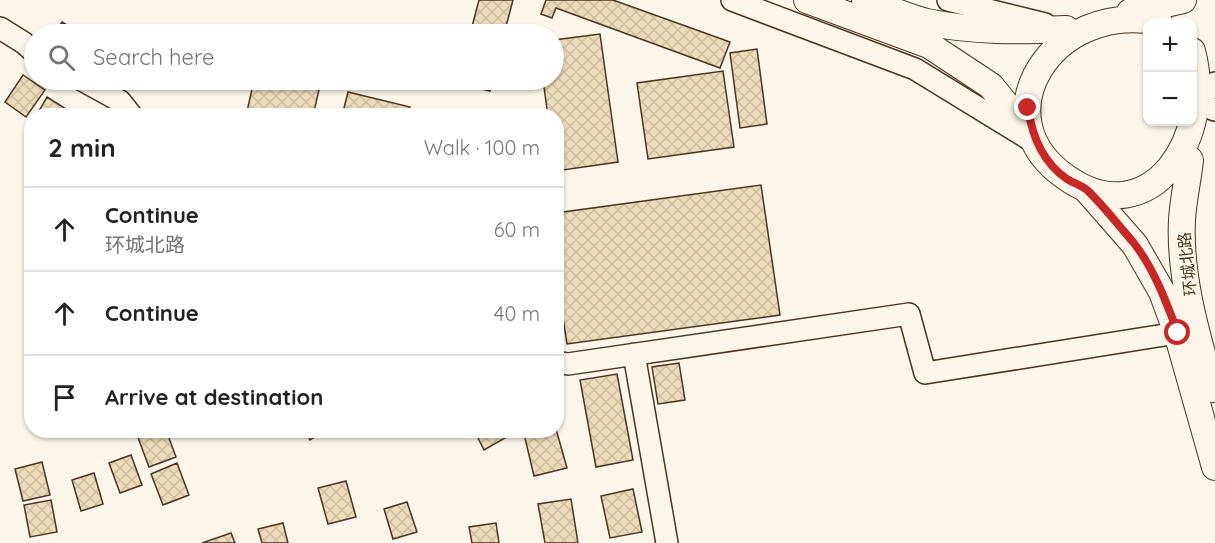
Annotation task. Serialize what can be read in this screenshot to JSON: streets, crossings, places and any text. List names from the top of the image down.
{
  "streets": {
    "main road": ["环城北路"]
  },
  "page": {
    "map_buttons": ["+", "−"],
    "search": "Search here",
    "heading": ["2 min", "Walk · 100 m"],
    "list": [
      ["Continue", "环城北路", "60 m"],
      ["Continue", "40 m"],
      "Arrive at destination"
    ]
  }
}
